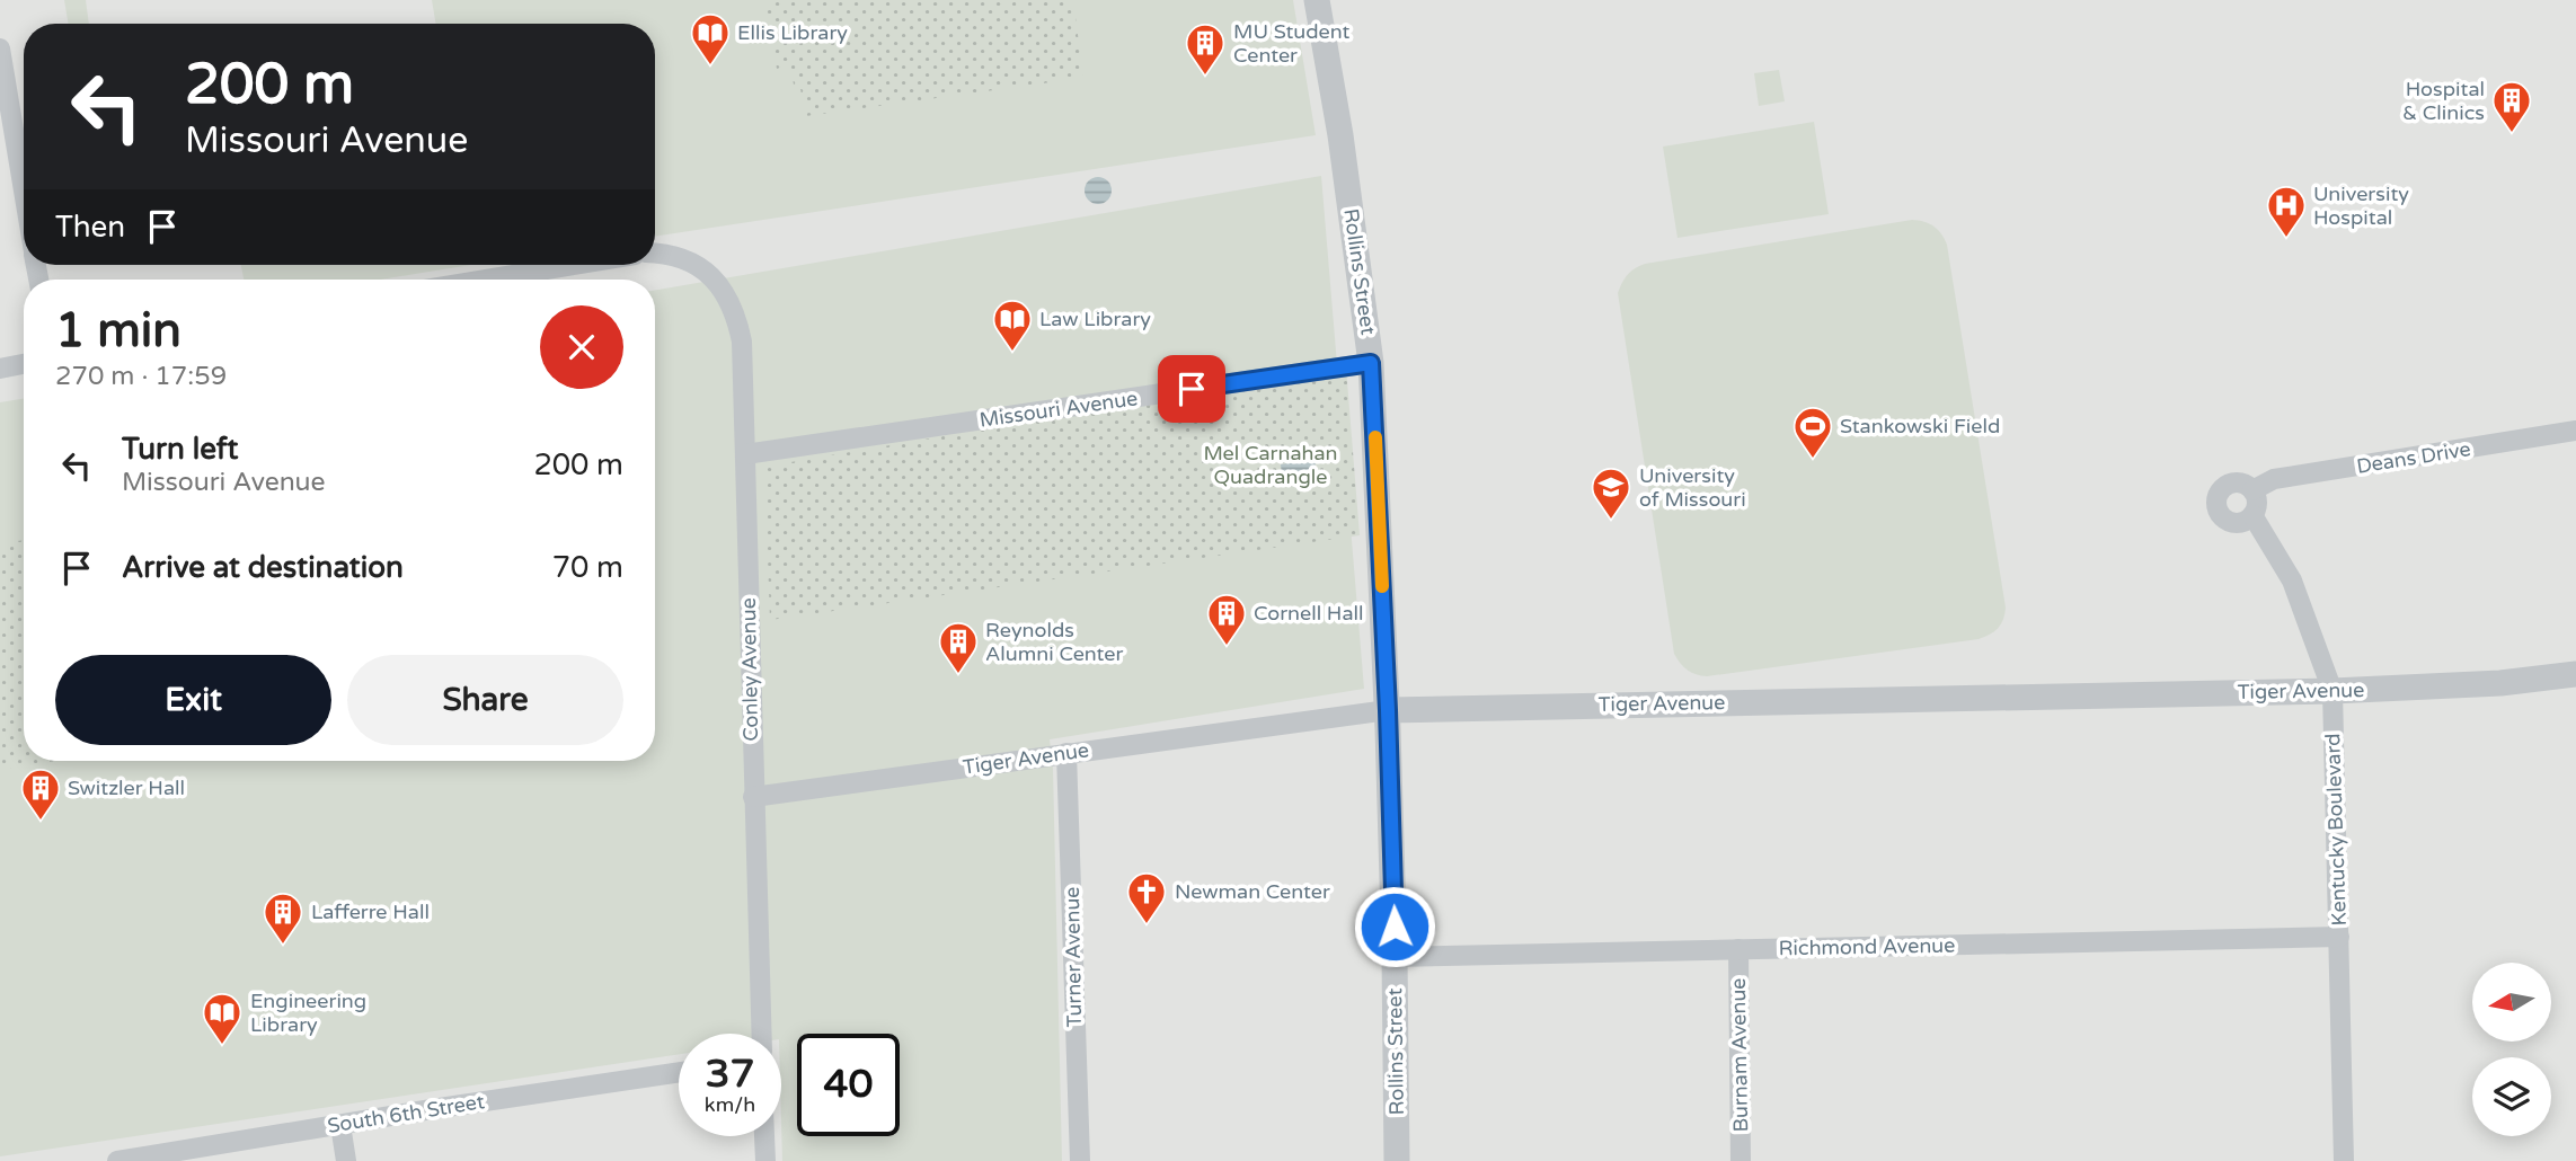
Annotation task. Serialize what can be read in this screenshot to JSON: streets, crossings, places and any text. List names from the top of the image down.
{
  "streets": {
    "street": [
      "Rollins Street",
      "Missouri Avenue",
      "Deans Drive",
      "Conley Avenue",
      "Tiger Avenue",
      "Kentucky Boulevard",
      "Richmond Avenue",
      "Turner Avenue",
      "Burnam Avenue",
      "South 6th Street"
    ]
  },
  "crossings": [
    ["Rollins Street", "Missouri Avenue"],
    ["Rollins Street", "Tiger Avenue"],
    ["Rollins Street", "Richmond Avenue"],
    ["Missouri Avenue", "Conley Avenue"],
    ["Deans Drive", "Kentucky Boulevard"],
    ["Conley Avenue", "Tiger Avenue"],
    ["Tiger Avenue", "Kentucky Boulevard"],
    ["Tiger Avenue", "Turner Avenue"],
    ["Kentucky Boulevard", "Richmond Avenue"],
    ["Richmond Avenue", "Burnam Avenue"]
  ],
  "parks": ["Mel Carnahan Quadrangle"],
  "places": {
    "library": ["Ellis Library", "Law Library", "Engineering Library"],
    "building": [
      "MU Student Center",
      "Hospital & Clinics",
      "Cornell Hall",
      "Reynolds Alumni Center",
      "Switzler Hall",
      "Lafferre Hall"
    ],
    "hospital": ["University Hospital"],
    "sports": ["Stankowski Field"],
    "school or university": ["University of Missouri"],
    "church": ["Newman Center"]
  },
  "north": "left",
  "page": {
    "turn": ["200 m", "Missouri Avenue"],
    "then": "Then",
    "heading": ["1 min", "270 m · 17:59"],
    "list": [
      {
        "name": "Turn left",
        "note": "Missouri Avenue",
        "value": "200 m"
      },
      {
        "name": "Arrive at destination",
        "value": "70 m"
      }
    ],
    "buttons": ["Exit", "Share"],
    "speed": "37 km/h",
    "limit": "40"
  }
}
